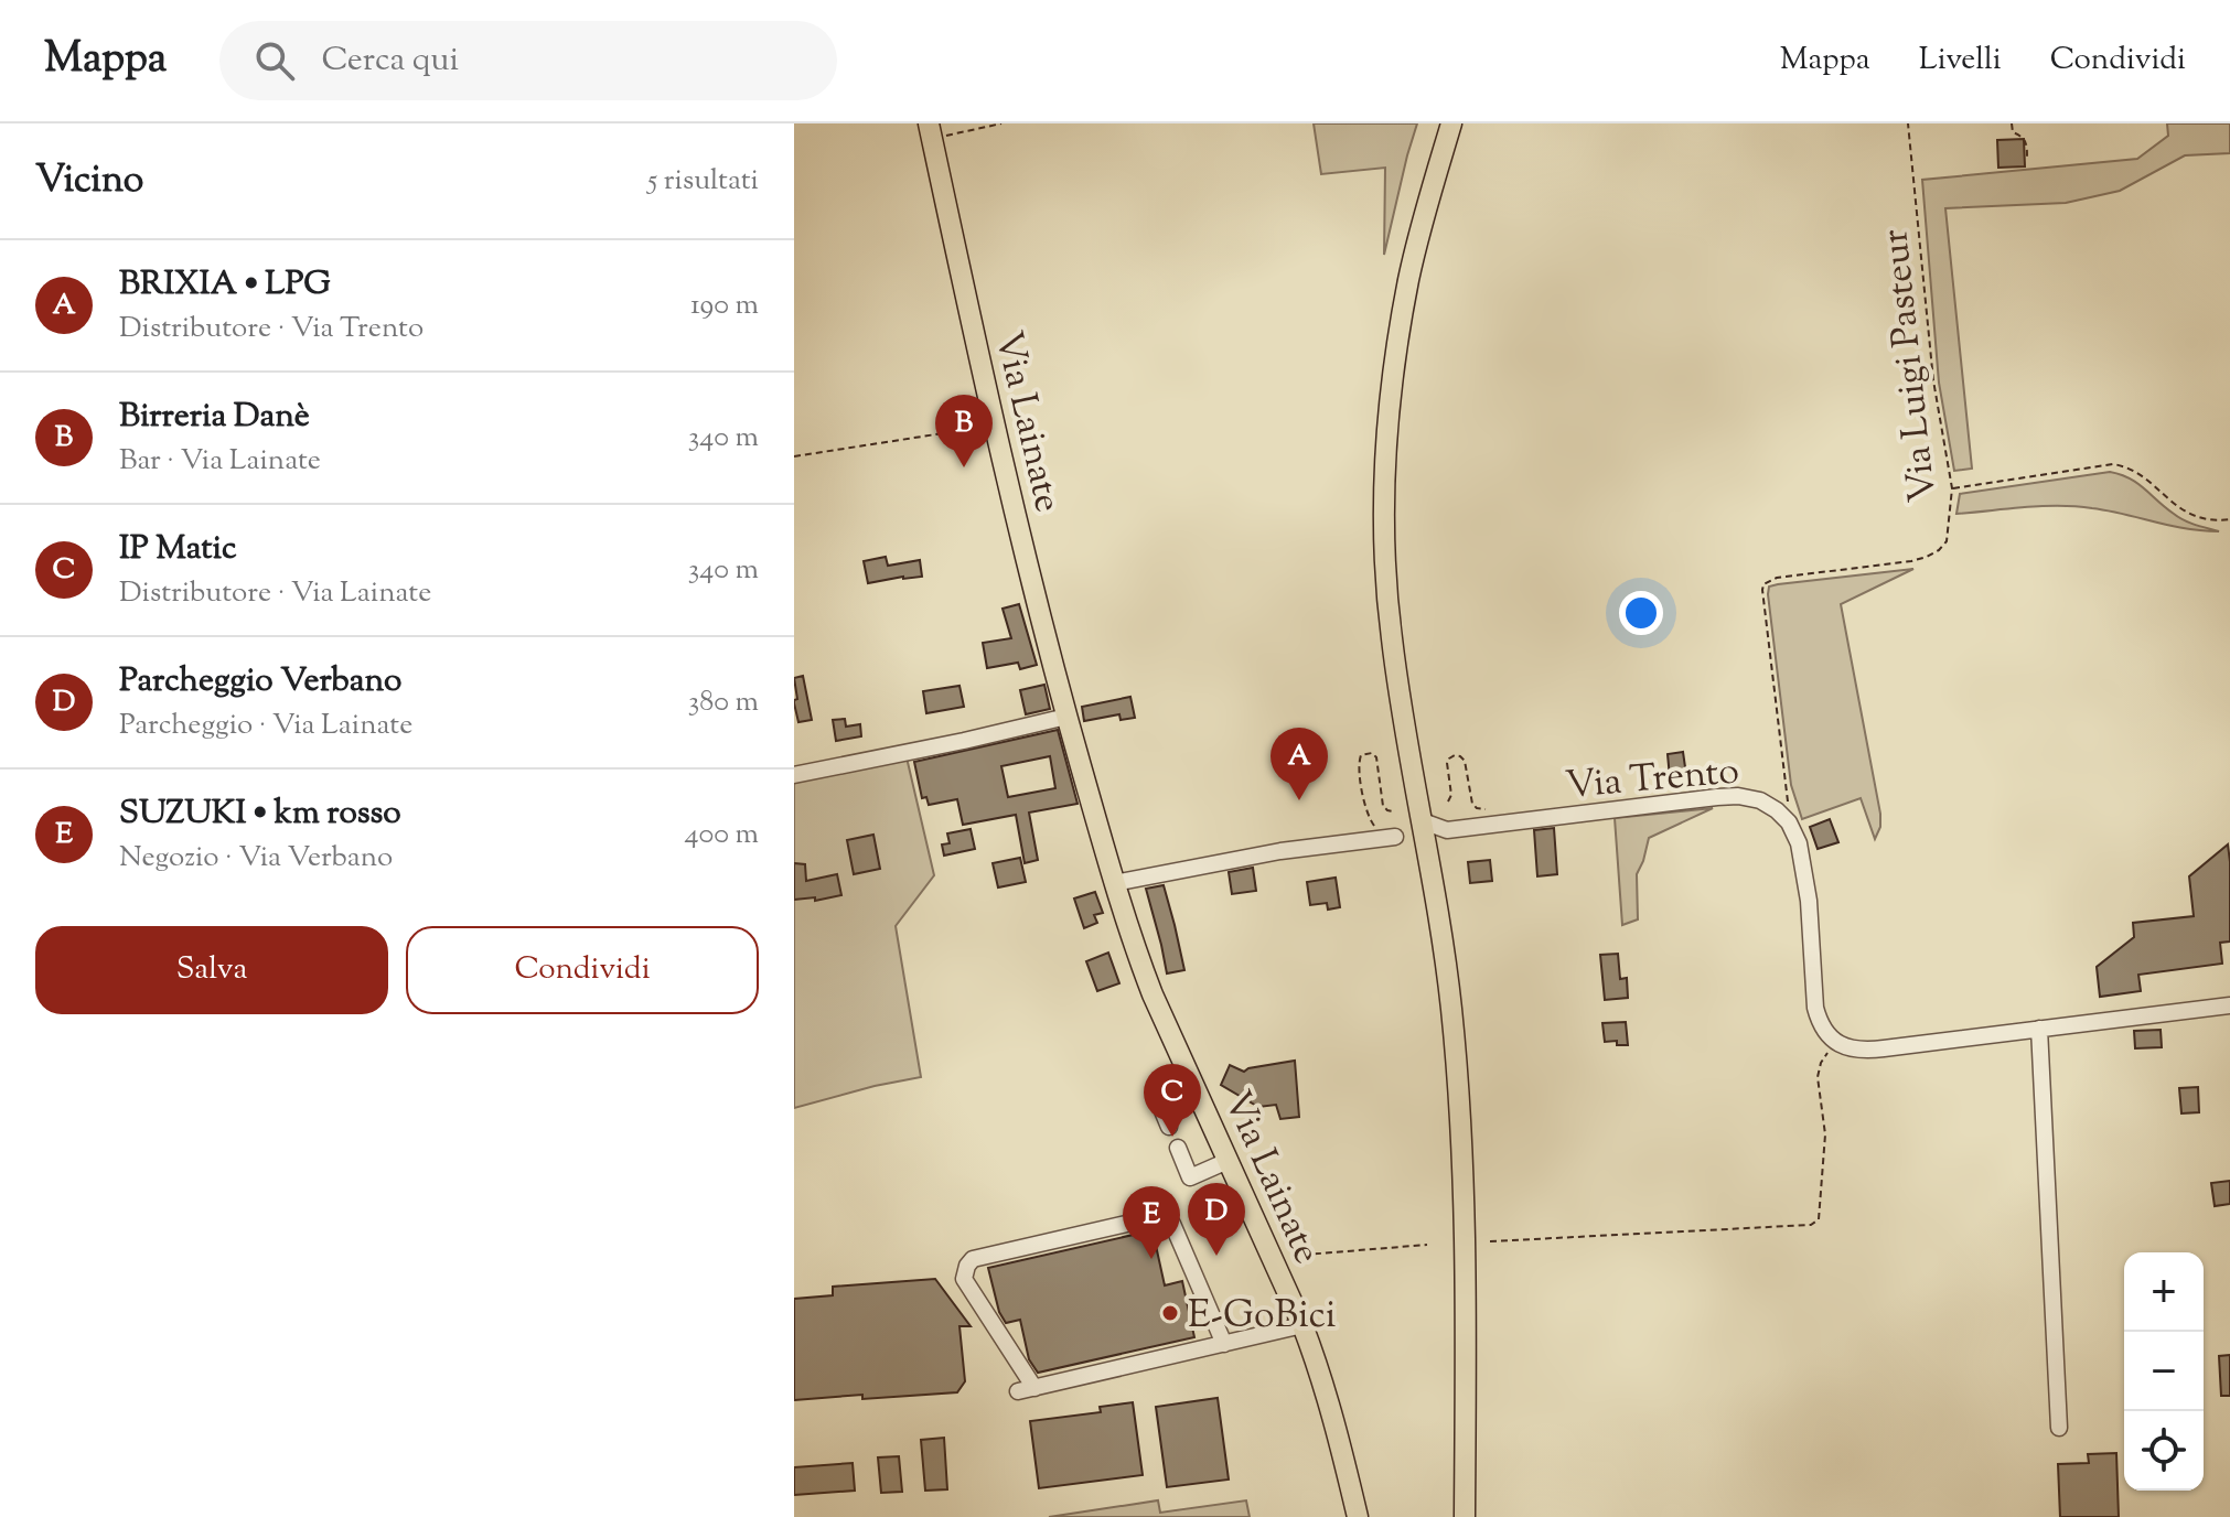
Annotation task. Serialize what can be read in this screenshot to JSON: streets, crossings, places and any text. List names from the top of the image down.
{
  "streets": {
    "main road": ["Via Lainate"],
    "street": ["Via Trento"],
    "path": ["Via Luigi Pasteur"]
  },
  "crossings": [
    ["Via Luigi Pasteur", "Via Trento"]
  ],
  "places": ["E-GoBici"],
  "page": {
    "header": "Mappa",
    "search": "Cerca qui",
    "nav": ["Mappa", "Livelli", "Condividi"],
    "heading": ["Vicino", "5 risultati"],
    "list": [
      {
        "mark": "A",
        "name": "BRIXIA • LPG",
        "note": "Distributore · Via Trento",
        "value": "190 m"
      },
      {
        "mark": "B",
        "name": "Birreria Danè",
        "note": "Bar · Via Lainate",
        "value": "340 m"
      },
      {
        "mark": "C",
        "name": "IP Matic",
        "note": "Distributore · Via Lainate",
        "value": "340 m"
      },
      {
        "mark": "D",
        "name": "Parcheggio Verbano",
        "note": "Parcheggio · Via Lainate",
        "value": "380 m"
      },
      {
        "mark": "E",
        "name": "SUZUKI • km rosso",
        "note": "Negozio · Via Verbano",
        "value": "400 m"
      }
    ],
    "pins": [
      "B",
      "A",
      "C",
      "D",
      "E"
    ],
    "buttons": ["Salva", "Condividi"],
    "map_buttons": ["+", "−"]
  }
}
